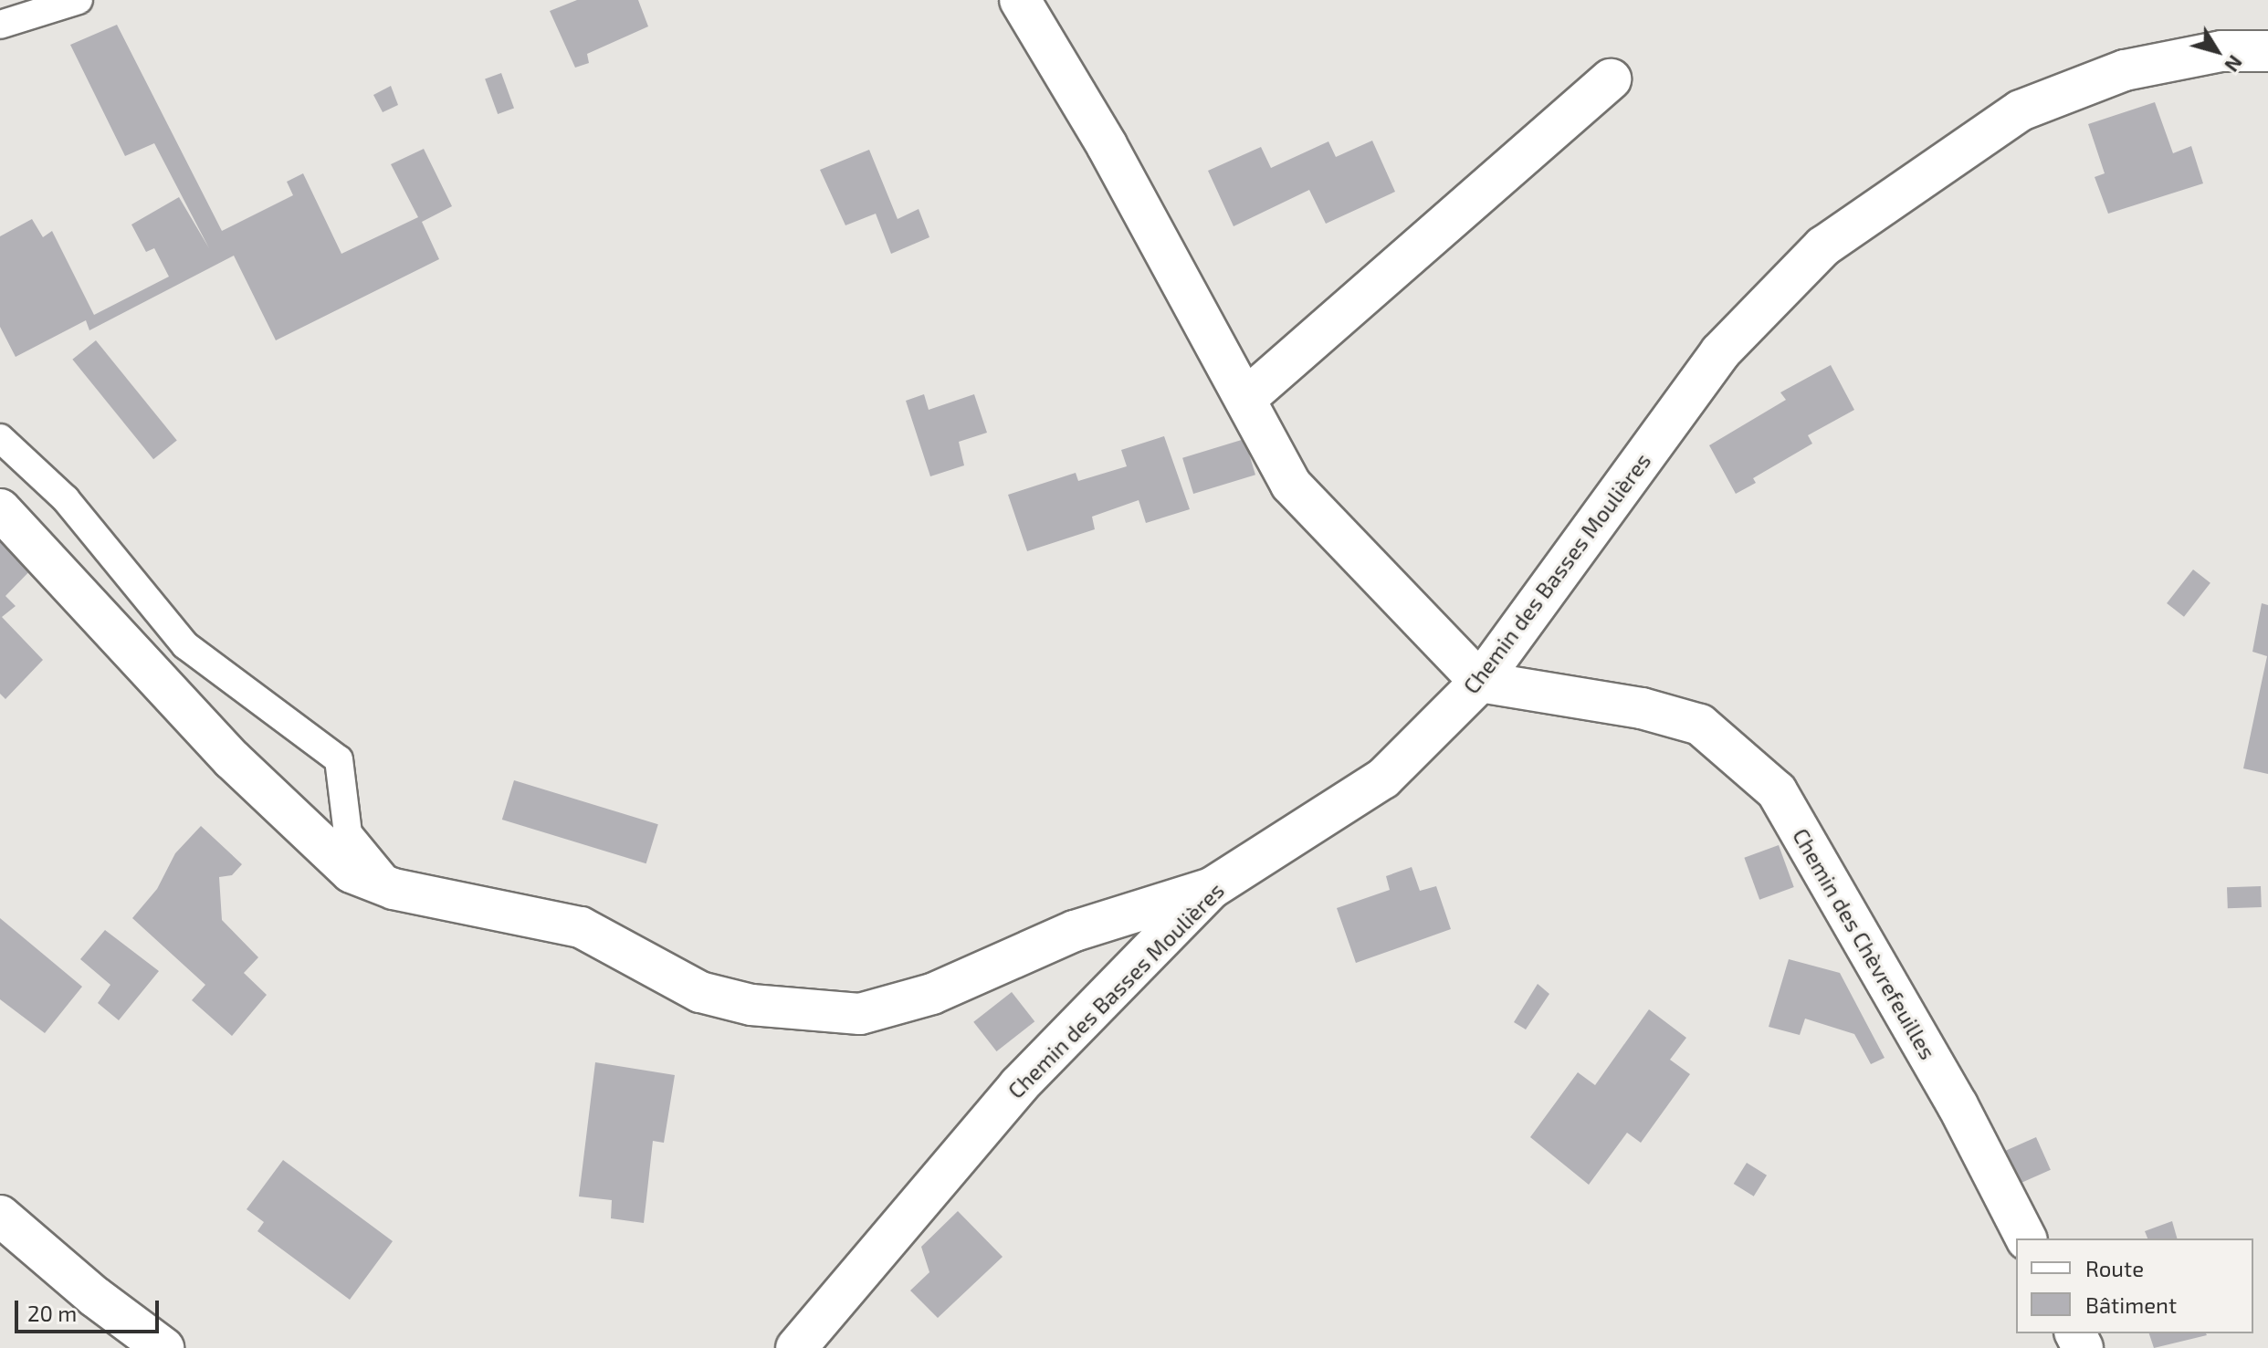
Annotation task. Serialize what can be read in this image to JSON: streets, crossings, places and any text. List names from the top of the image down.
{
  "streets": {
    "street": ["Chemin des Basses Moulières", "Chemin des Chèvrefeuilles"]
  },
  "crossings": [
    ["Chemin des Basses Moulières", "Chemin des Chèvrefeuilles"]
  ],
  "legend": ["Route", "Bâtiment"],
  "scale_bar": "20 m",
  "north": "bottom right"
}
